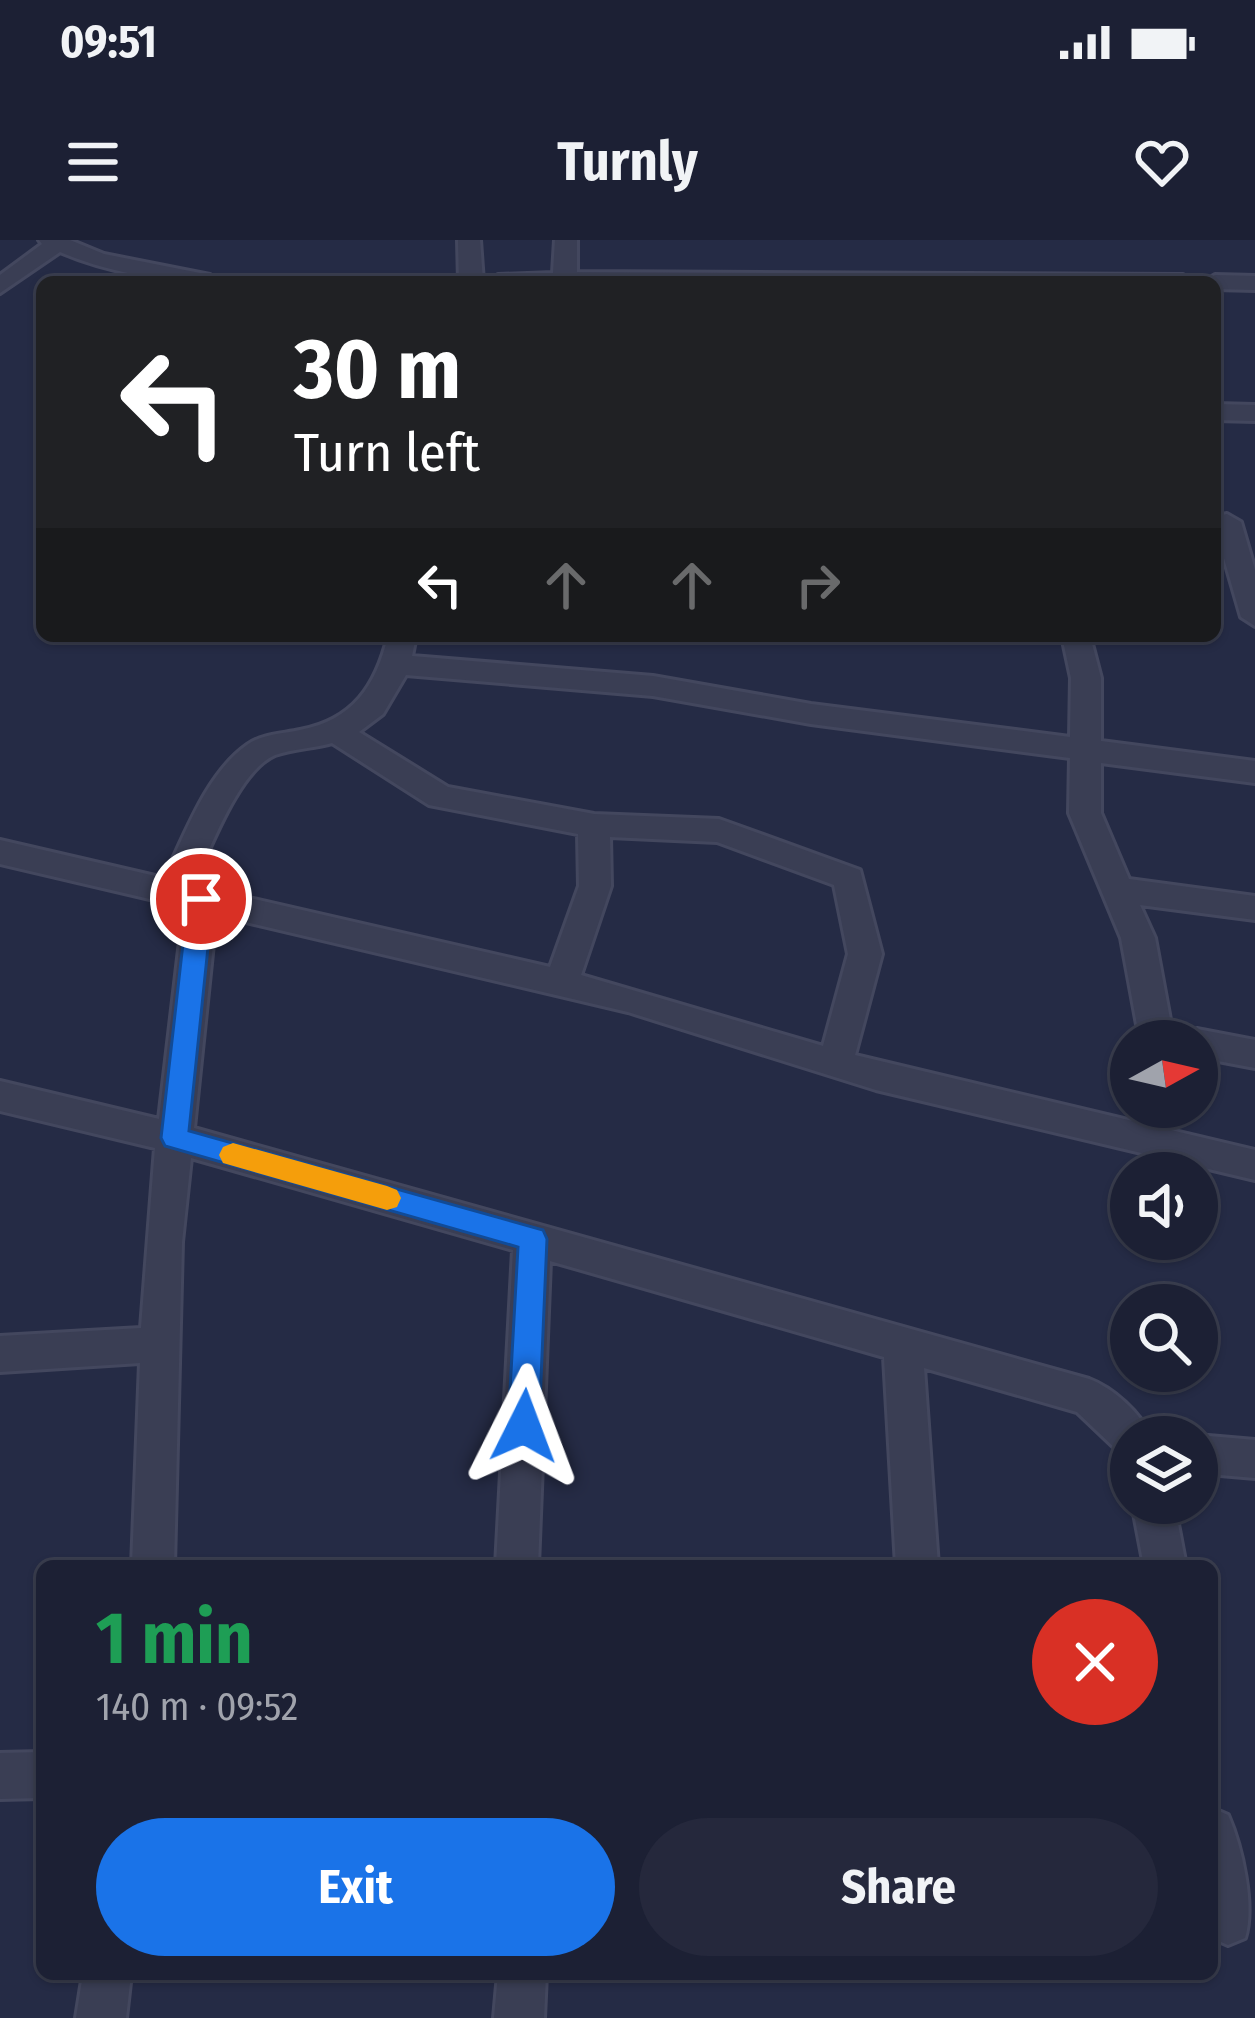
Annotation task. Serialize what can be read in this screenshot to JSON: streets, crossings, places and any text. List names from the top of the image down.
{
  "north": "right",
  "page": {
    "status": "09:51",
    "header": "Turnly",
    "turn": ["30 m", "Turn left"],
    "heading": ["1 min", "140 m · 09:52"],
    "buttons": ["Exit", "Share"]
  }
}
